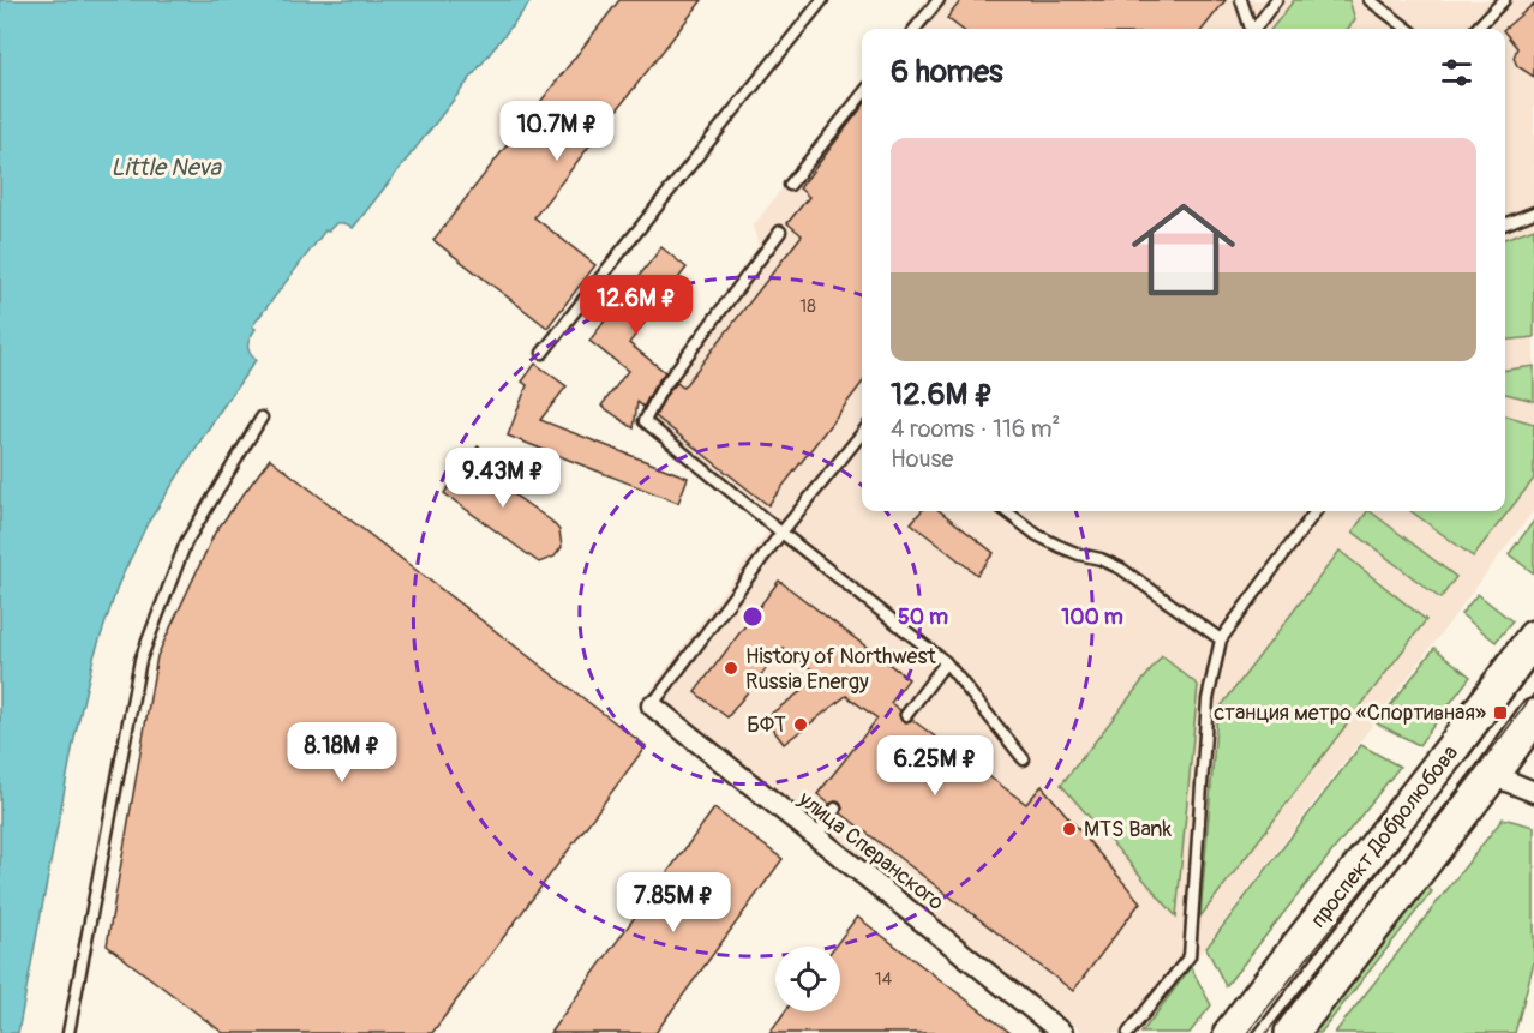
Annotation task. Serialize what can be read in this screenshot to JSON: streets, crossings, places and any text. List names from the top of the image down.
{
  "streets": {
    "main road": ["проспект Добролюбова"],
    "street": ["улица Сперанского"]
  },
  "water": ["Little Neva"],
  "places": {
    "other": ["History of Northwest Russia Energy", "БФТ", "МТS Bank"],
    "transit": ["станция метро «Спортивная»"]
  },
  "house_numbers": ["18", "14"],
  "page": {
    "heading": "6 homes",
    "price": [
      "10.7M ₽",
      "12.6M ₽",
      "9.43M ₽",
      "8.18M ₽",
      "6.25M ₽",
      "7.85M ₽"
    ],
    "list": [
      {
        "name": "12.6M ₽",
        "note": "4 rooms · 116 m² · House"
      }
    ]
  },
  "rings": ["50 m", "100 m"]
}
